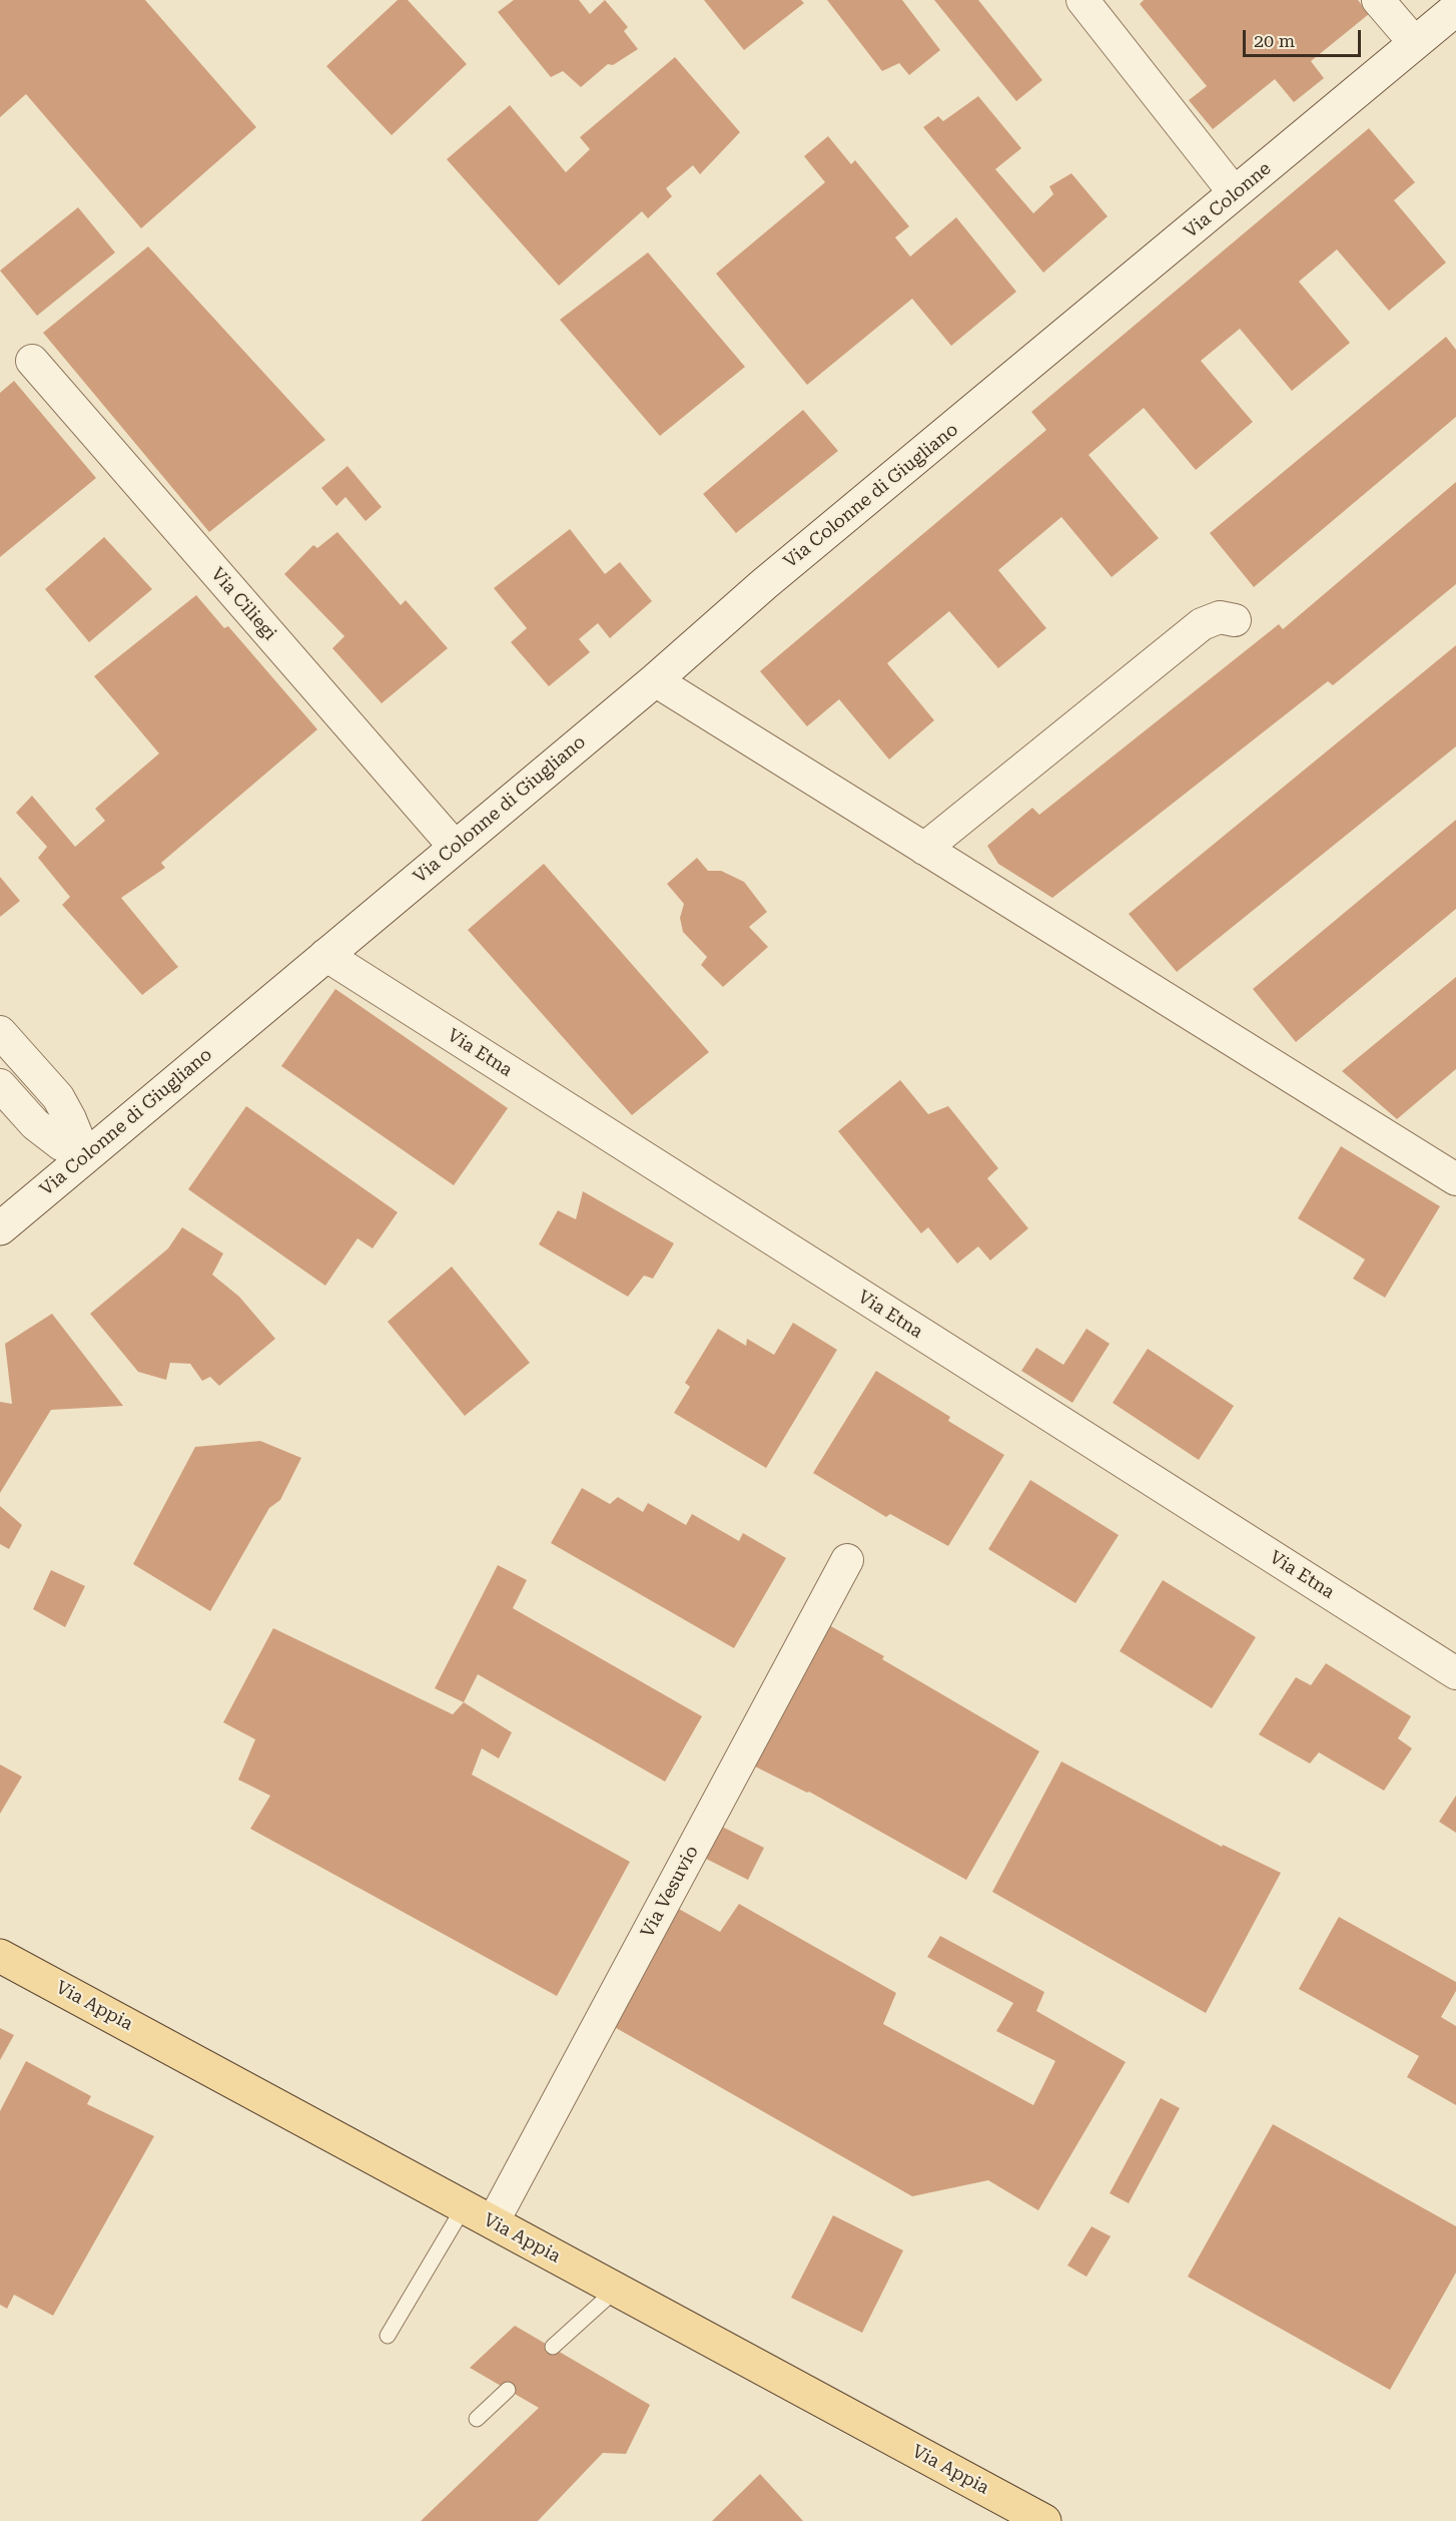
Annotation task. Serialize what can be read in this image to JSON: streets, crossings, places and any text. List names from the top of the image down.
{
  "streets": {
    "main road": ["Via Colonne", "Via Colonne di Giugliano", "Via Appia"],
    "street": ["Via Ciliegi", "Via Etna", "Via Vesuvio"]
  },
  "crossings": [
    ["Via Colonne", "Via Colonne di Giugliano"],
    ["Via Colonne di Giugliano", "Via Ciliegi"],
    ["Via Colonne di Giugliano", "Via Etna"],
    ["Via Vesuvio", "Via Appia"]
  ],
  "scale_bar": "20 m"
}
